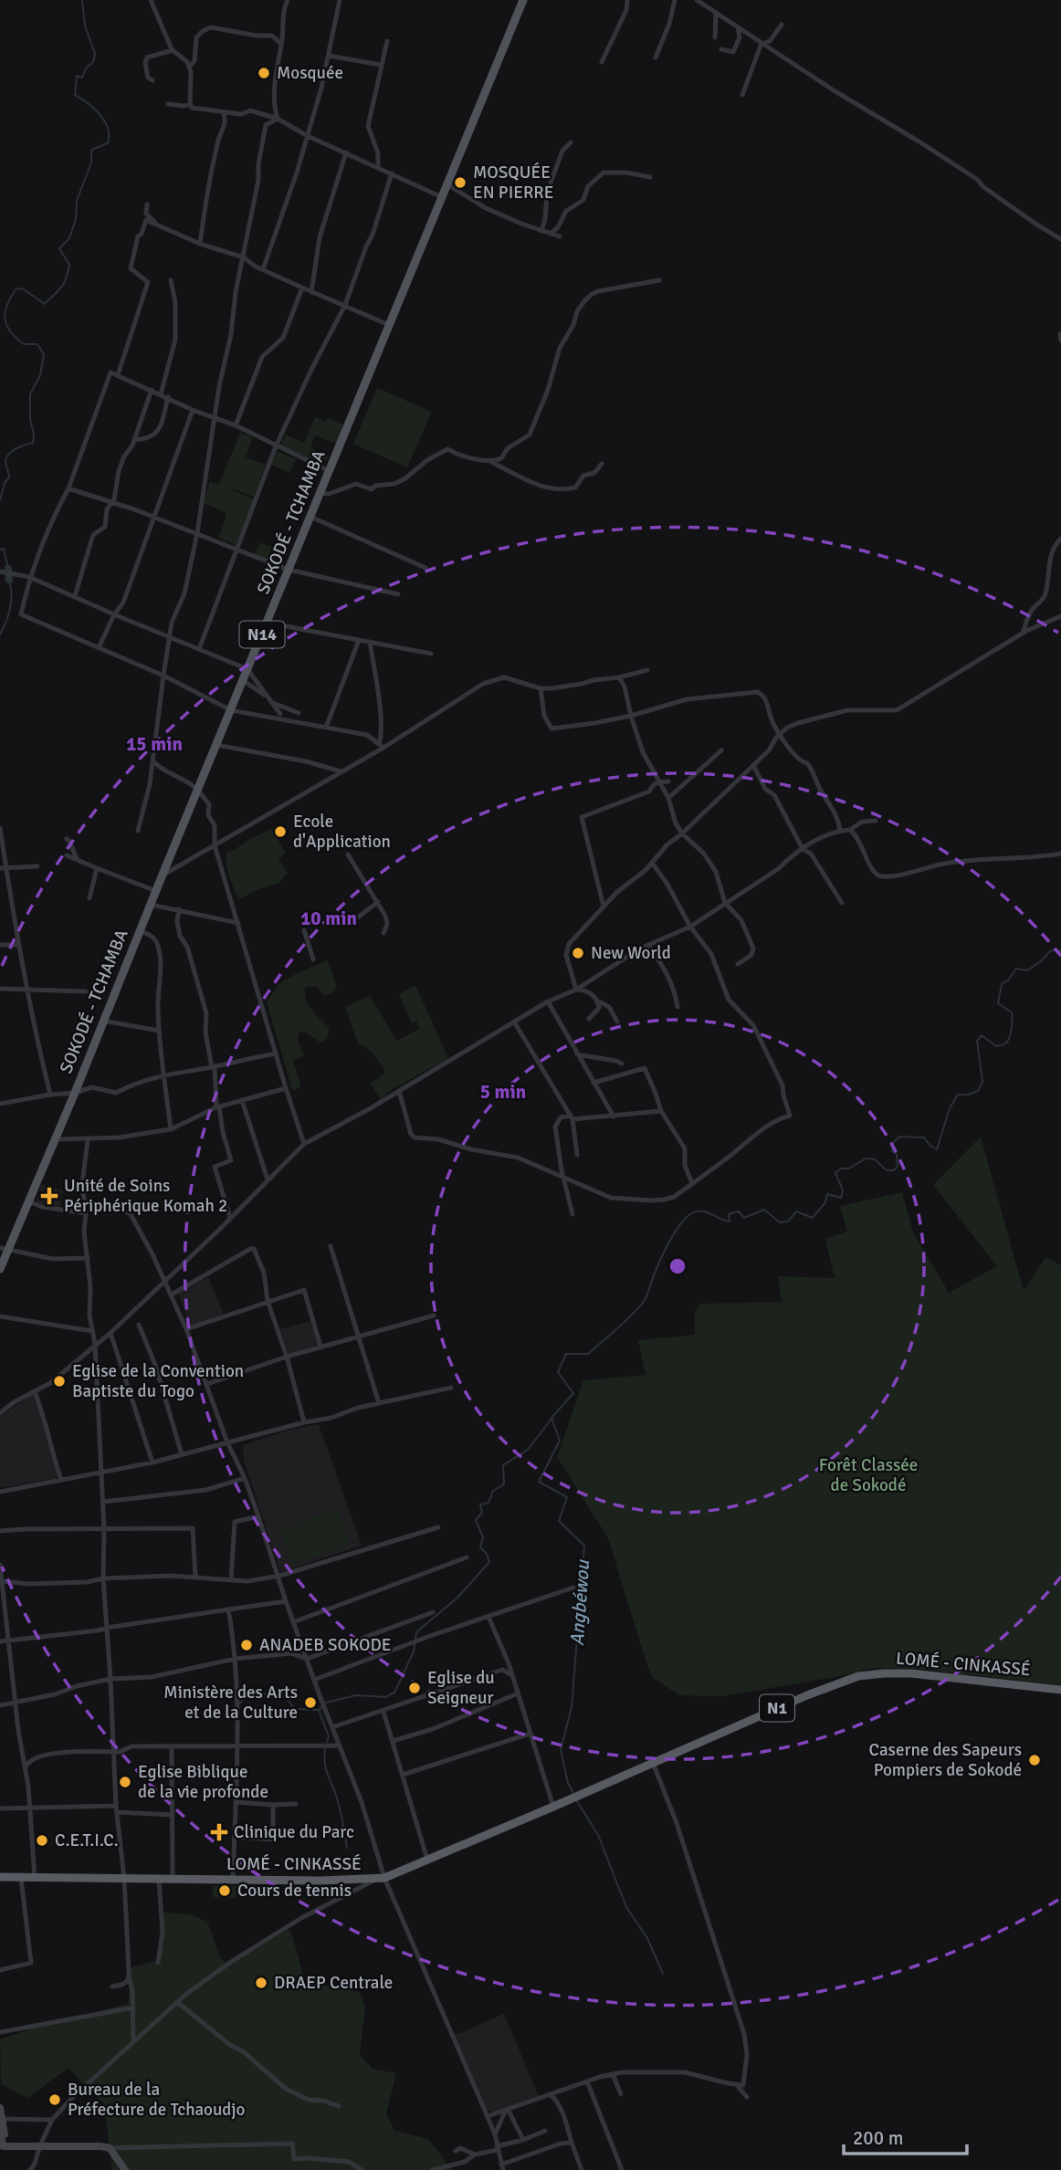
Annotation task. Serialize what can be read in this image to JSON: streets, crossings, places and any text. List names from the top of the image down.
{
  "streets": {
    "highway": ["LOMÉ - CINKASSÉ", "N1"],
    "main road": ["SOKODÉ - TCHAMBA", "N14"]
  },
  "water": ["Angbéwou"],
  "parks": ["Forêt Classée de Sokodé"],
  "places": {
    "other": [
      "Mosquée",
      "MOSQUÉE EN PIERRE",
      "Ecole d'Application",
      "New World",
      "Eglise de la Convention Baptiste du Togo",
      "ANADEB SOKODE",
      "Eglise du Seigneur",
      "Ministère des Arts et de la Culture",
      "Caserne des Sapeurs Pompiers de Sokodé",
      "Eglise Biblique de la vie profonde",
      "C.E.T.I.C.",
      "Cours de tennis",
      "DRAEP Centrale",
      "Bureau de la Préfecture de Tchaoudjo"
    ],
    "health": ["Unité de Soins Périphérique Komah 2", "Clinique du Parc"]
  },
  "scale_bar": "200 m",
  "rings": ["15 min", "10 min", "5 min"]
}
